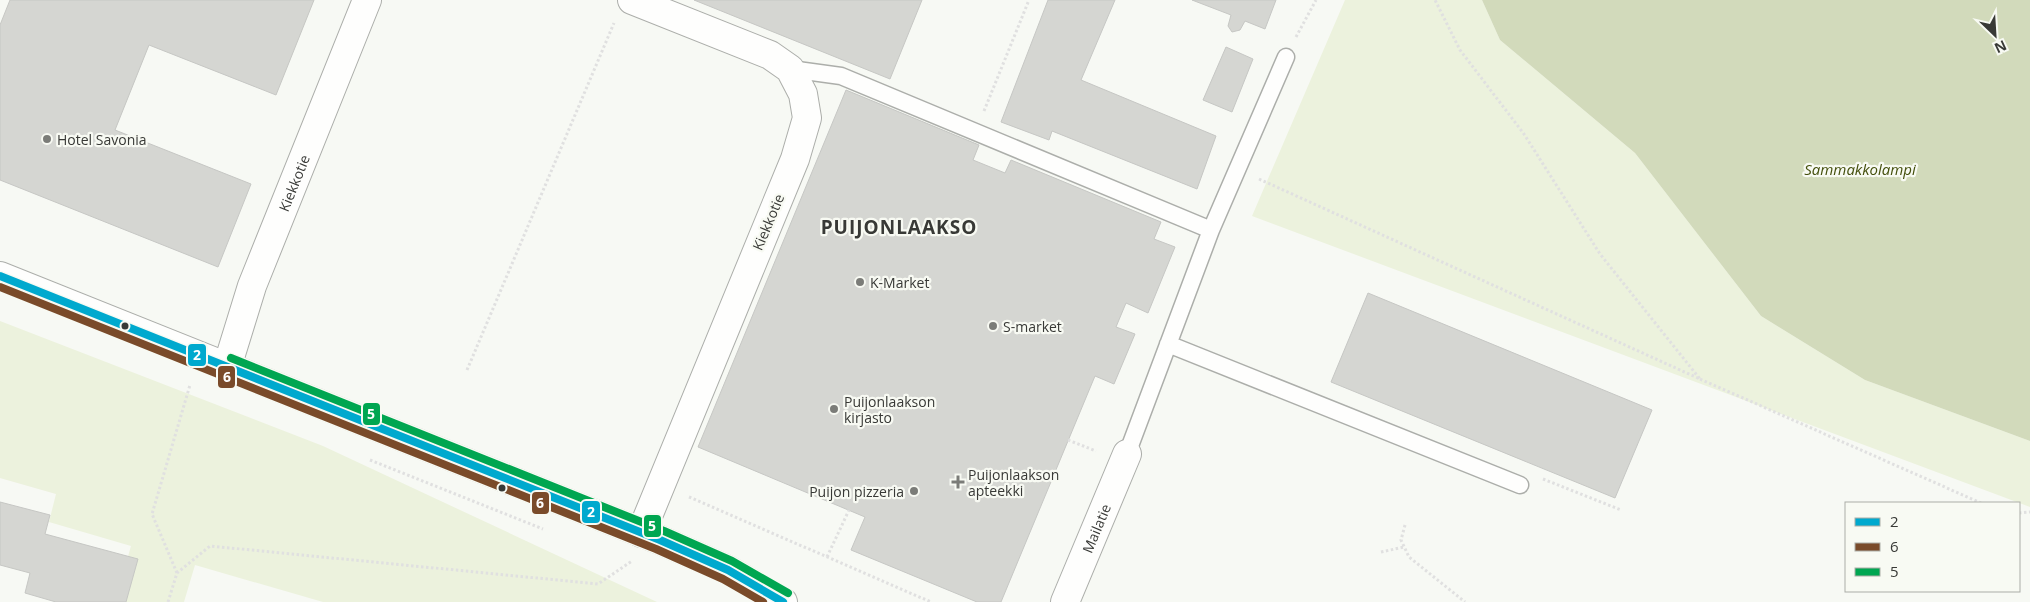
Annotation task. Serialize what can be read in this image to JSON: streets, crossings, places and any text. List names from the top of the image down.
{
  "streets": {
    "street": ["Kiekkotie", "Mailatie"]
  },
  "districts": ["PUIJONLAAKSO"],
  "water": ["Sammakkolampi"],
  "places": {
    "other": [
      "Hotel Savonia",
      "K-Market",
      "S-market",
      "Puijonlaakson kirjasto",
      "Puijon pizzeria"
    ],
    "health": ["Puijonlaakson apteekki"]
  },
  "lines": ["transit line 2", "transit line 6", "transit line 5"],
  "legend": ["2", "6", "5"],
  "north": "bottom right"
}
